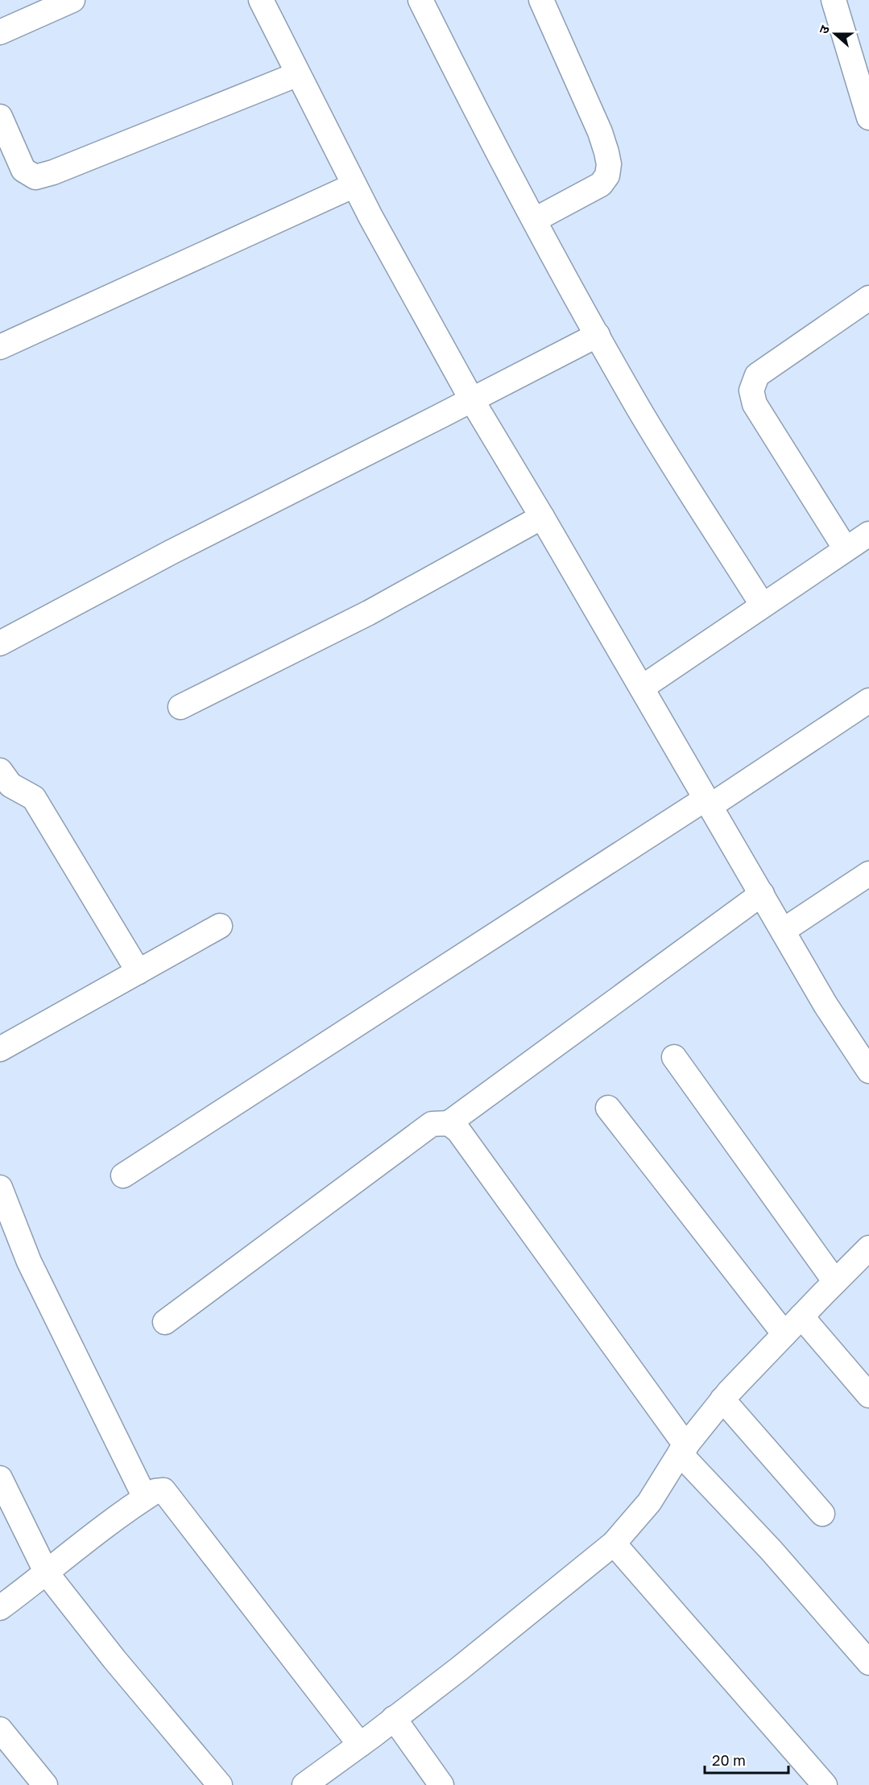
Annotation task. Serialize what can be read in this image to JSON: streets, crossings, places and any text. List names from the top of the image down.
{
  "scale_bar": "20 m",
  "north": "left"
}
